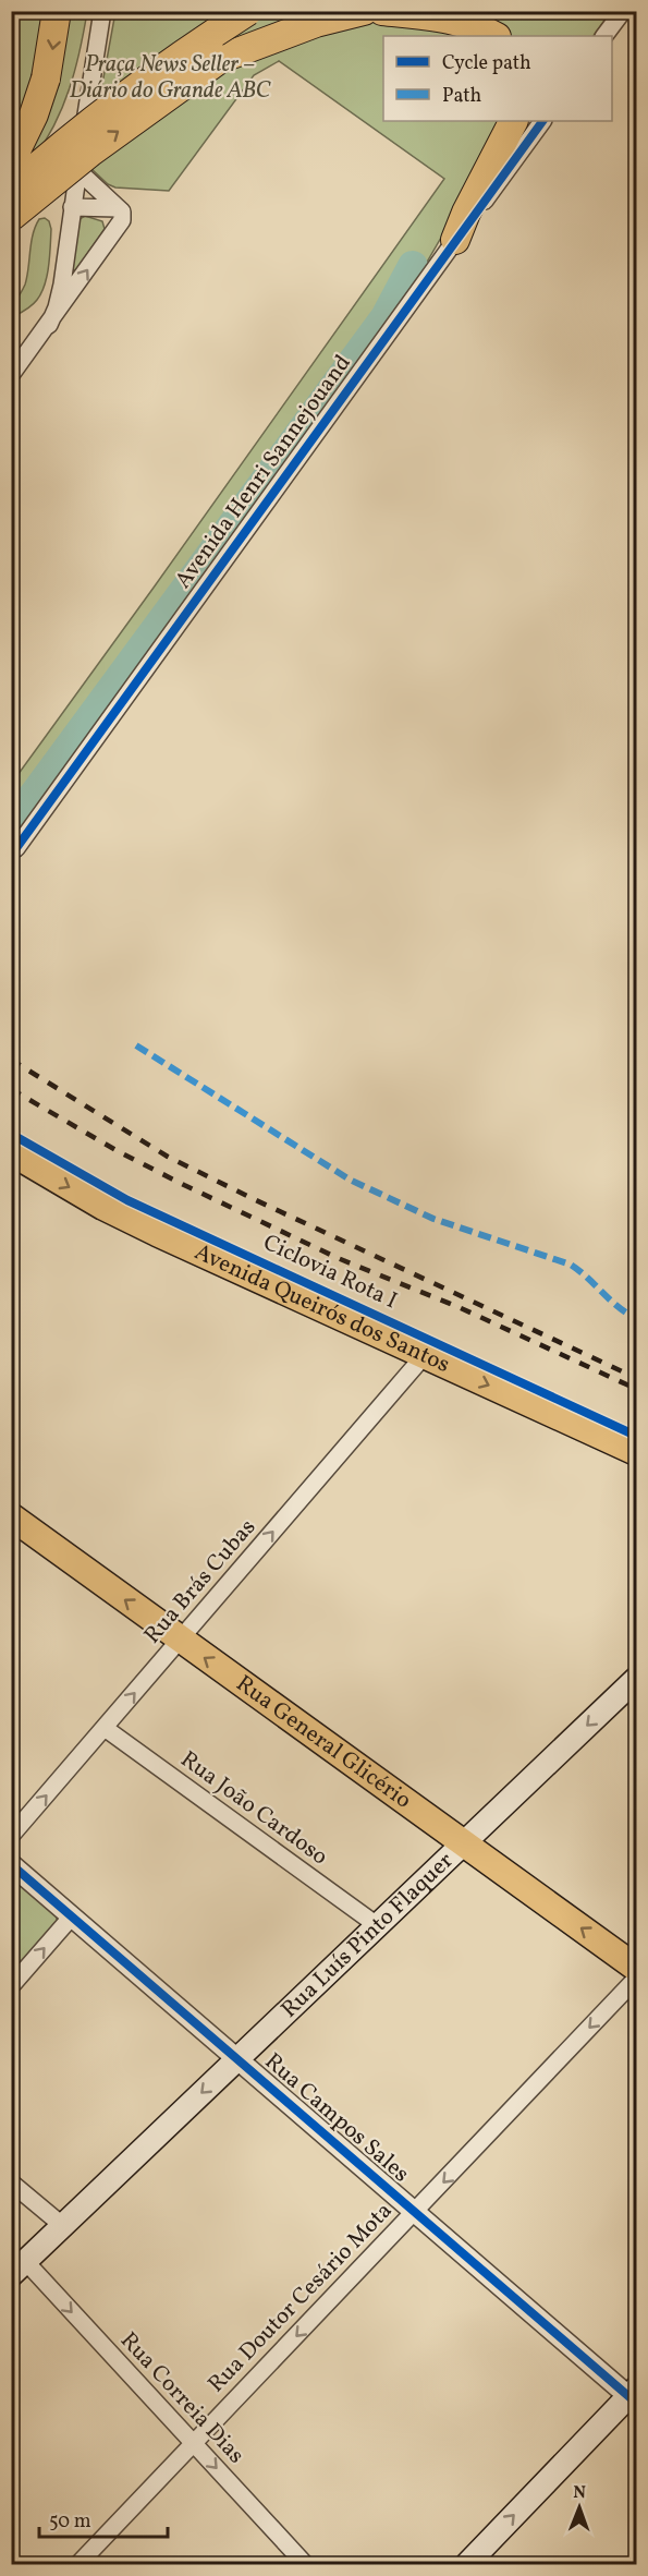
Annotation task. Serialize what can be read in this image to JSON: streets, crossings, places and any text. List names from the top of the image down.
{
  "streets": {
    "main road": ["Avenida Queirós dos Santos", "Rua General Glicério", "Rua Luís Pinto Flaquer"],
    "street": [
      "Avenida Henri Sannejouand",
      "Rua Brás Cubas",
      "Rua João Cardoso",
      "Rua Campos Sales",
      "Rua Doutor Cesário Mota",
      "Rua Correia Dias"
    ],
    "cycle path": ["Ciclovia Rota I"]
  },
  "crossings": [
    ["Avenida Queirós dos Santos", "Rua Brás Cubas"],
    ["Rua Brás Cubas", "Rua General Glicério"],
    ["Rua Brás Cubas", "Rua João Cardoso"],
    ["Rua General Glicério", "Rua Luís Pinto Flaquer"],
    ["Rua João Cardoso", "Rua Luís Pinto Flaquer"],
    ["Rua Luís Pinto Flaquer", "Rua Campos Sales"],
    ["Rua Luís Pinto Flaquer", "Rua Correia Dias"],
    ["Rua Campos Sales", "Rua Doutor Cesário Mota"],
    ["Rua Doutor Cesário Mota", "Rua Correia Dias"]
  ],
  "one_way": [
    "Avenida Queirós dos Santos",
    "Rua Brás Cubas",
    "Rua General Glicério",
    "Rua Luís Pinto Flaquer",
    "Rua Doutor Cesário Mota",
    "Rua Correia Dias"
  ],
  "parks": ["Praça News Seller – Diário do Grande ABC"],
  "legend": ["Cycle path", "Path"],
  "scale_bar": "50 m",
  "north": "top"
}
